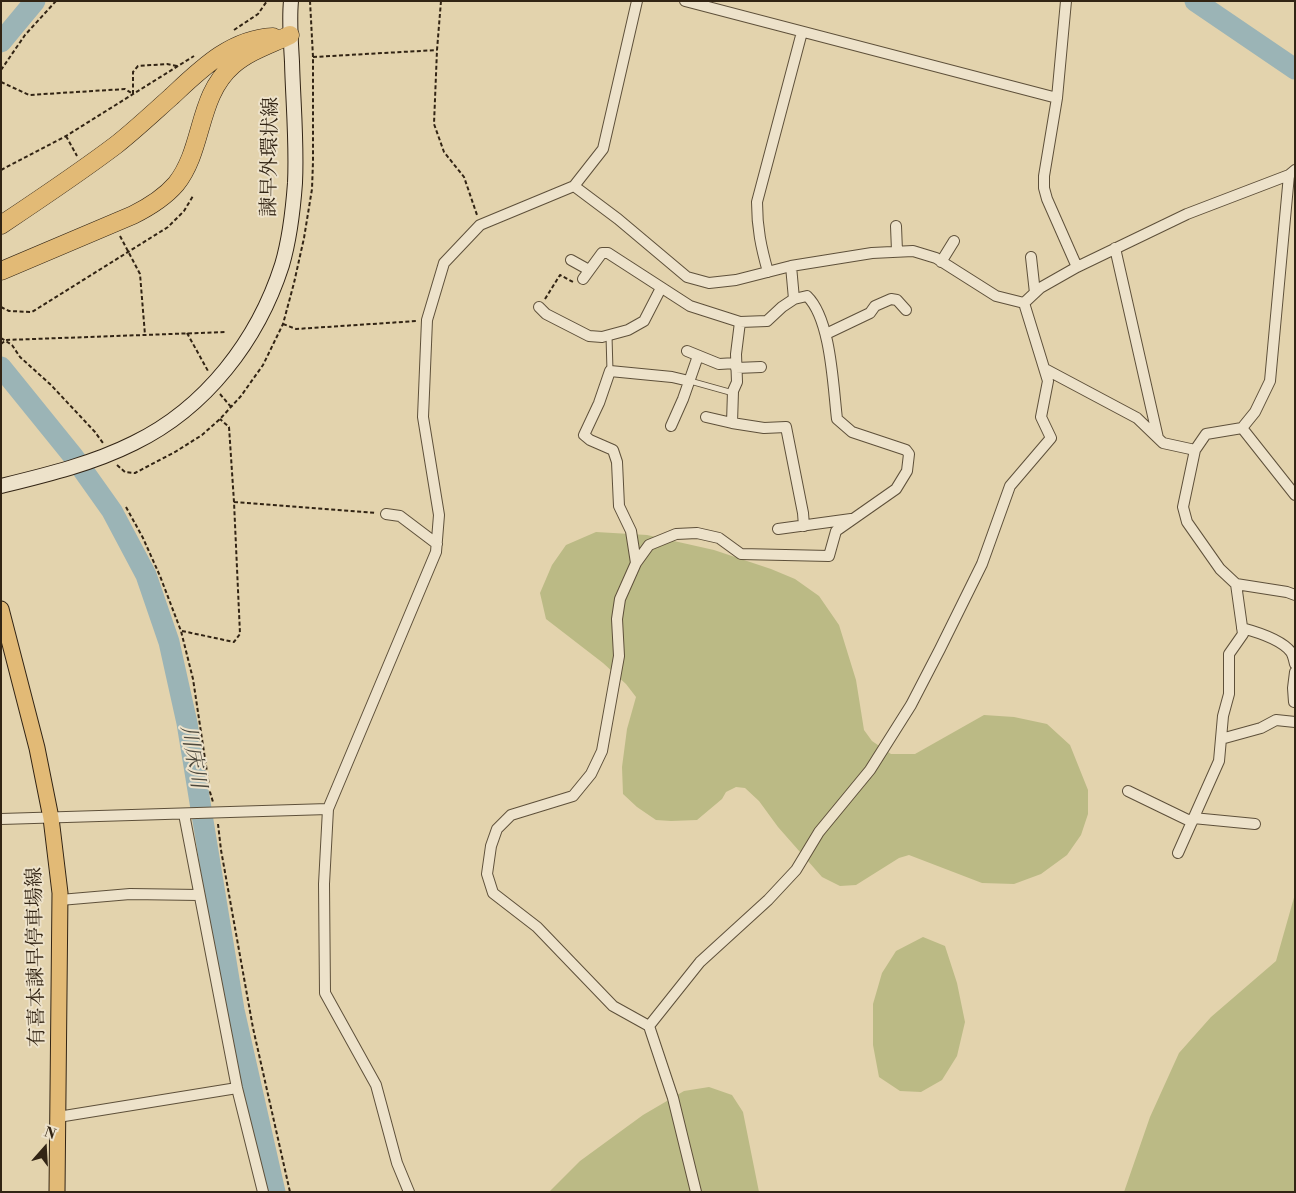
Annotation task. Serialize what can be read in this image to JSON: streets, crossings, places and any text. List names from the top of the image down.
{
  "streets": {
    "main road": ["諫早外環状線", "有喜本諫早停車場線"]
  },
  "water": ["川床川"],
  "north": "top"
}
